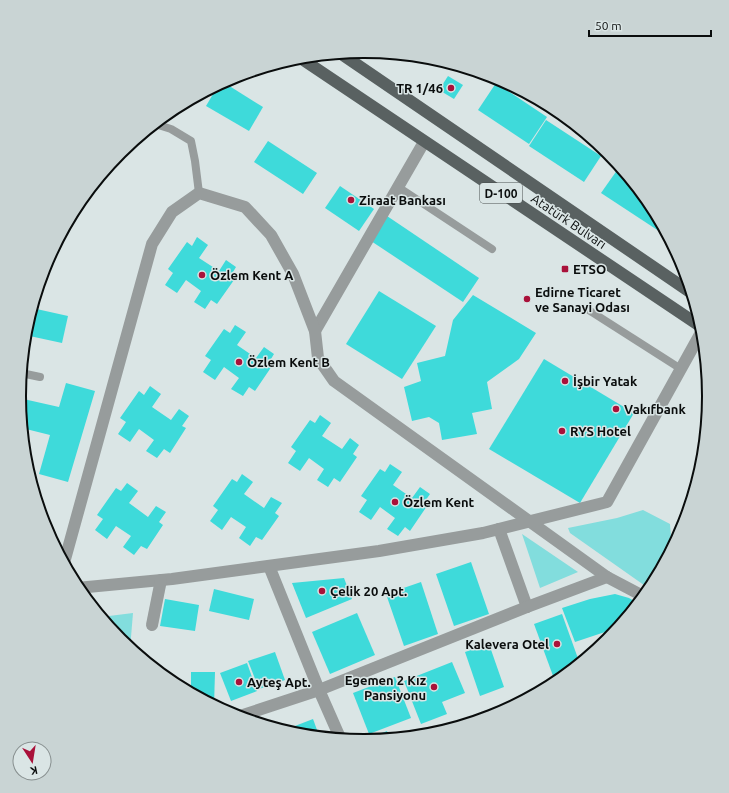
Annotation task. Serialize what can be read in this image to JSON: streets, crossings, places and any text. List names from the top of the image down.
{
  "streets": {
    "main road": ["D-100", "Atatürk Bulvarı"]
  },
  "places": {
    "other": [
      "TR 1/46",
      "Ziraat Bankası",
      "Özlem Kent A",
      "Edirne Ticaret ve Sanayi Odası",
      "Özlem Kent B",
      "İşbir Yatak",
      "Vakıfbank",
      "RYS Hotel",
      "Özlem Kent",
      "Çelik 20 Apt.",
      "Kalevera Otel",
      "Ayteş Apt.",
      "Egemen 2 Kız Pansiyonu"
    ],
    "transit": ["ETSO"]
  },
  "scale_bar": "50 m",
  "north": "bottom"
}
